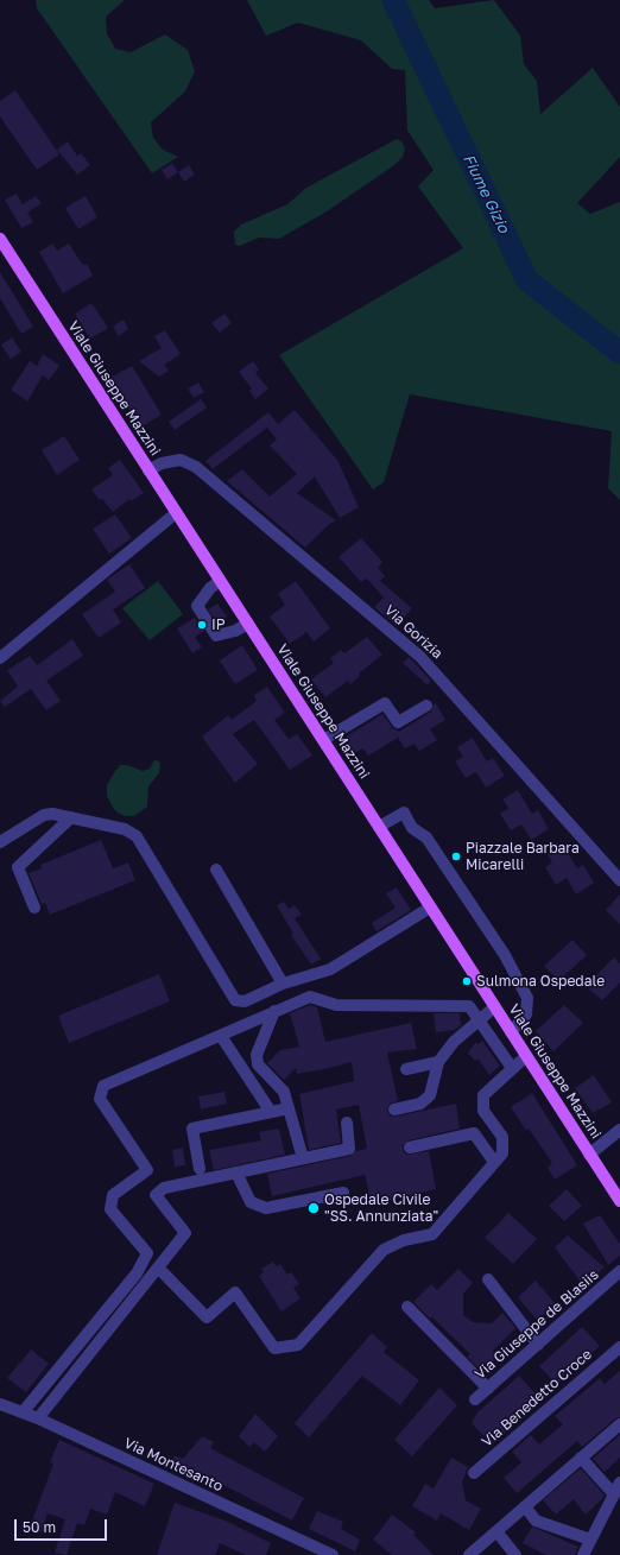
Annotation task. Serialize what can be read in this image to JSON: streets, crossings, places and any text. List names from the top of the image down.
{
  "streets": {
    "main road": ["Viale Giuseppe Mazzini"],
    "street": [
      "Via Gorizia",
      "Via Giuseppe de Blasiis",
      "Via Benedetto Croce",
      "Via Montesanto"
    ]
  },
  "crossings": [
    ["Viale Giuseppe Mazzini", "Via Gorizia"]
  ],
  "water": ["Fiume Gizio"],
  "places": [
    "IP",
    "Piazzale Barbara Micarelli",
    "Sulmona Ospedale",
    "Ospedale Civile \"SS. Annunziata\""
  ],
  "scale_bar": "50 m"
}
